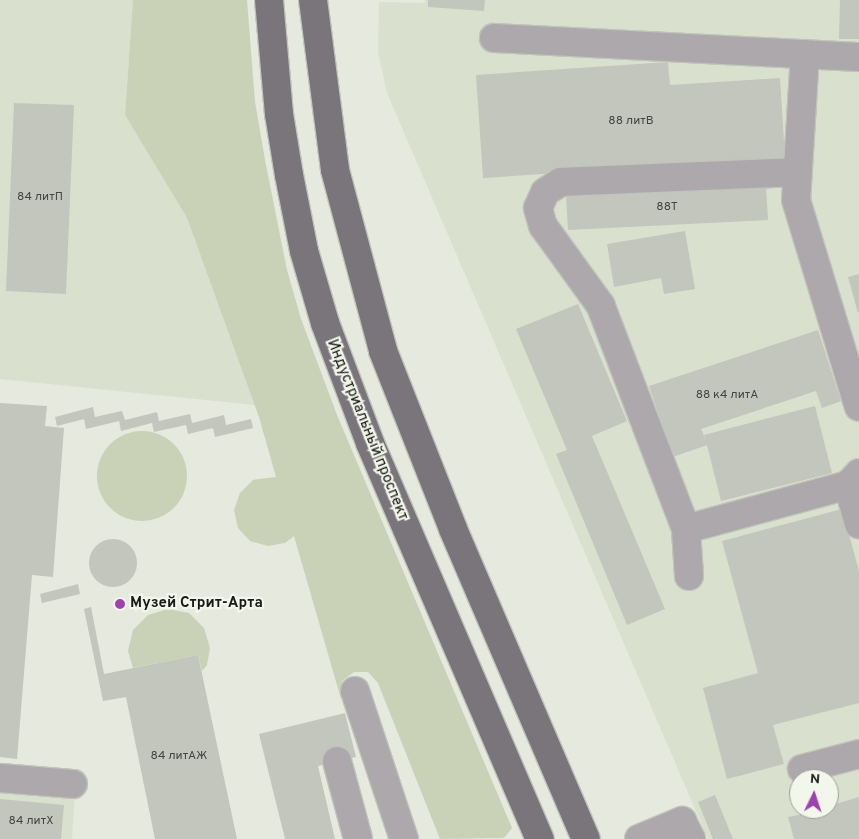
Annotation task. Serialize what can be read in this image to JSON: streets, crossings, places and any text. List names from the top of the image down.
{
  "streets": {
    "main road": ["Индустриальный проспект"]
  },
  "places": ["Музей Стрит-Арта"],
  "house_numbers": [
    "88 литВ",
    "84 литП",
    "88Т",
    "88 к4 литА",
    "84 литАЖ",
    "84 литХ"
  ],
  "north": "top"
}
